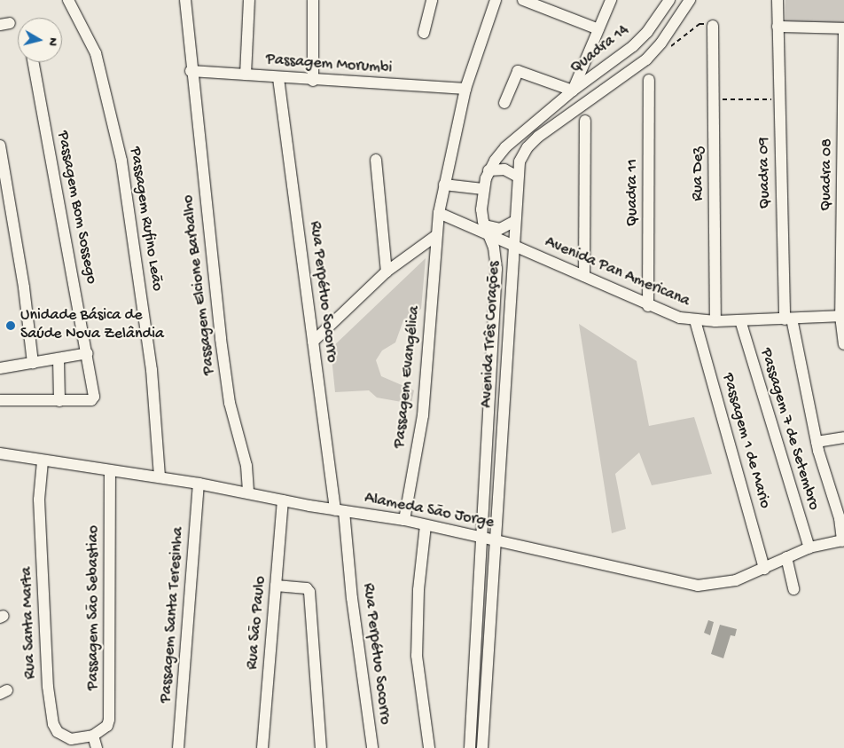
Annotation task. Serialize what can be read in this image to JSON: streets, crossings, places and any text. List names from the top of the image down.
{
  "streets": {
    "street": [
      "Quadra 14",
      "Passagem Morumbi",
      "Quadra 09",
      "Rua Dez",
      "Quadra 08",
      "Quadra 11",
      "Passagem Bom Sossego",
      "Passagem Rufino Leão",
      "Avenida Pan Americana",
      "Passagem Elcione Barbalho",
      "Rua Perpétuo Socorro",
      "Avenida Três Corações",
      "Passagem Evangélica",
      "Passagem 7 de Setembro",
      "Passagem 1 de Mario",
      "Alameda São Jorge",
      "Passagem São Sebastiao",
      "Passagem Santa Teresinha",
      "Rua Santa Marta",
      "Rua São Paulo"
    ]
  },
  "crossings": [
    ["Quadra 14", "Avenida Três Corações"],
    ["Passagem Morumbi", "Passagem Elcione Barbalho"],
    ["Passagem Morumbi", "Rua Perpétuo Socorro"],
    ["Passagem Morumbi", "Passagem Evangélica"],
    ["Quadra 09", "Avenida Pan Americana"],
    ["Quadra 09", "Alameda São Jorge"],
    ["Rua Dez", "Avenida Pan Americana"],
    ["Quadra 08", "Avenida Pan Americana"],
    ["Quadra 11", "Avenida Pan Americana"],
    ["Passagem Rufino Leão", "Alameda São Jorge"],
    ["Avenida Pan Americana", "Avenida Três Corações"],
    ["Avenida Pan Americana", "Passagem Evangélica"],
    ["Avenida Pan Americana", "Passagem 7 de Setembro"],
    ["Avenida Pan Americana", "Passagem 1 de Mario"],
    ["Passagem Elcione Barbalho", "Alameda São Jorge"],
    ["Rua Perpétuo Socorro", "Alameda São Jorge"],
    ["Avenida Três Corações", "Alameda São Jorge"],
    ["Passagem Evangélica", "Alameda São Jorge"],
    ["Passagem 7 de Setembro", "Alameda São Jorge"],
    ["Passagem 1 de Mario", "Alameda São Jorge"],
    ["Alameda São Jorge", "Passagem São Sebastiao"],
    ["Alameda São Jorge", "Passagem Santa Teresinha"],
    ["Alameda São Jorge", "Rua Santa Marta"],
    ["Alameda São Jorge", "Rua São Paulo"],
    ["Passagem São Sebastiao", "Rua Santa Marta"]
  ],
  "places": ["Unidade Básica de Saúde Nova Zelândia"],
  "north": "right"
}
